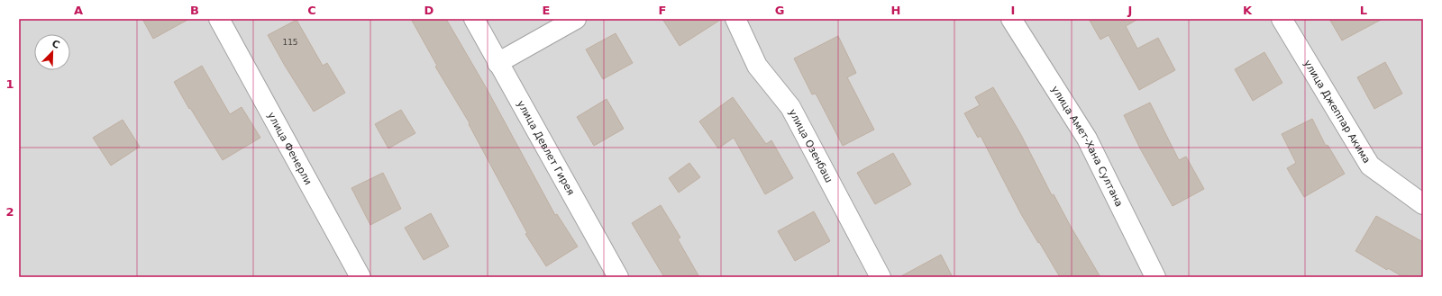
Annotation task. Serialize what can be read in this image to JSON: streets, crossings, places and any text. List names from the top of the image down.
{
  "streets": {
    "street": [
      "улица Джеппар Акима",
      "улица Озенбаш",
      "улица Амет-Хана Султана",
      "улица Фенерли",
      "улица Девлет Гирея"
    ]
  },
  "house_numbers": ["115"],
  "north": "top right",
  "grid": {
    "columns": [
      "A",
      "B",
      "C",
      "D",
      "E",
      "F",
      "G",
      "H",
      "I",
      "J",
      "K",
      "L"
    ],
    "rows": ["1", "2"]
  }
}
